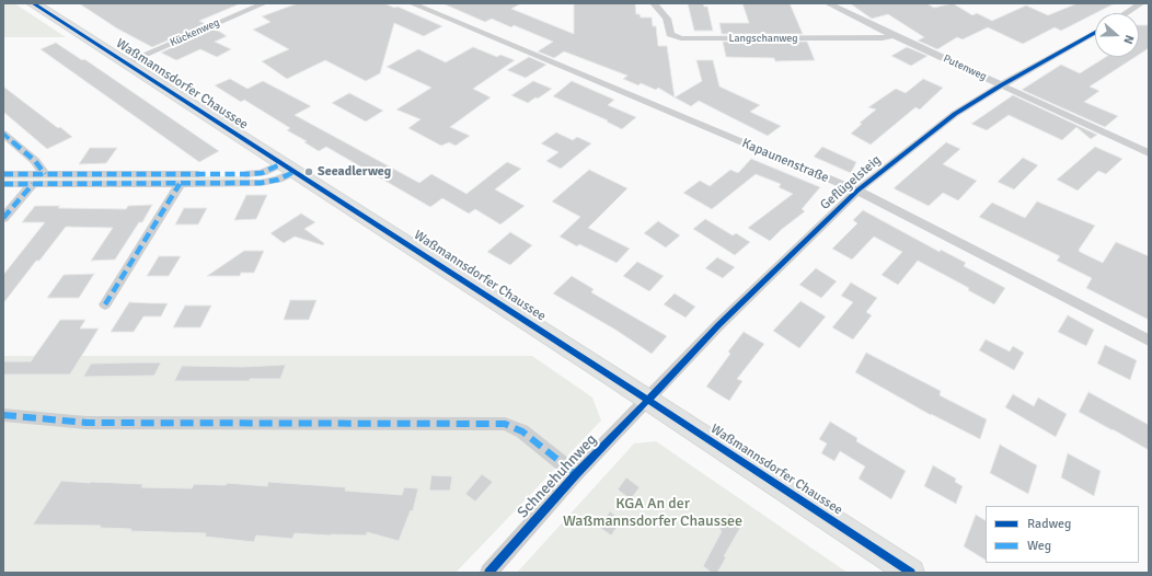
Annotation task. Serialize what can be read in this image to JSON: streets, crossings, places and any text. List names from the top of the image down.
{
  "streets": {
    "street": [
      "Kückenweg",
      "Langschanweg",
      "Putenweg",
      "Waßmannsdorfer Chaussee",
      "Kapaunenstraße",
      "Geflügelsteig",
      "Schneehuhnweg"
    ]
  },
  "crossings": [
    ["Kückenweg", "Waßmannsdorfer Chaussee"],
    ["Langschanweg", "Putenweg"],
    ["Putenweg", "Geflügelsteig"],
    ["Waßmannsdorfer Chaussee", "Geflügelsteig"],
    ["Waßmannsdorfer Chaussee", "Schneehuhnweg"],
    ["Kapaunenstraße", "Geflügelsteig"],
    ["Geflügelsteig", "Schneehuhnweg"]
  ],
  "parks": ["KGA An der Waßmannsdorfer Chaussee"],
  "places": ["Seeadlerweg"],
  "legend": ["Radweg", "Weg"],
  "north": "right"
}
